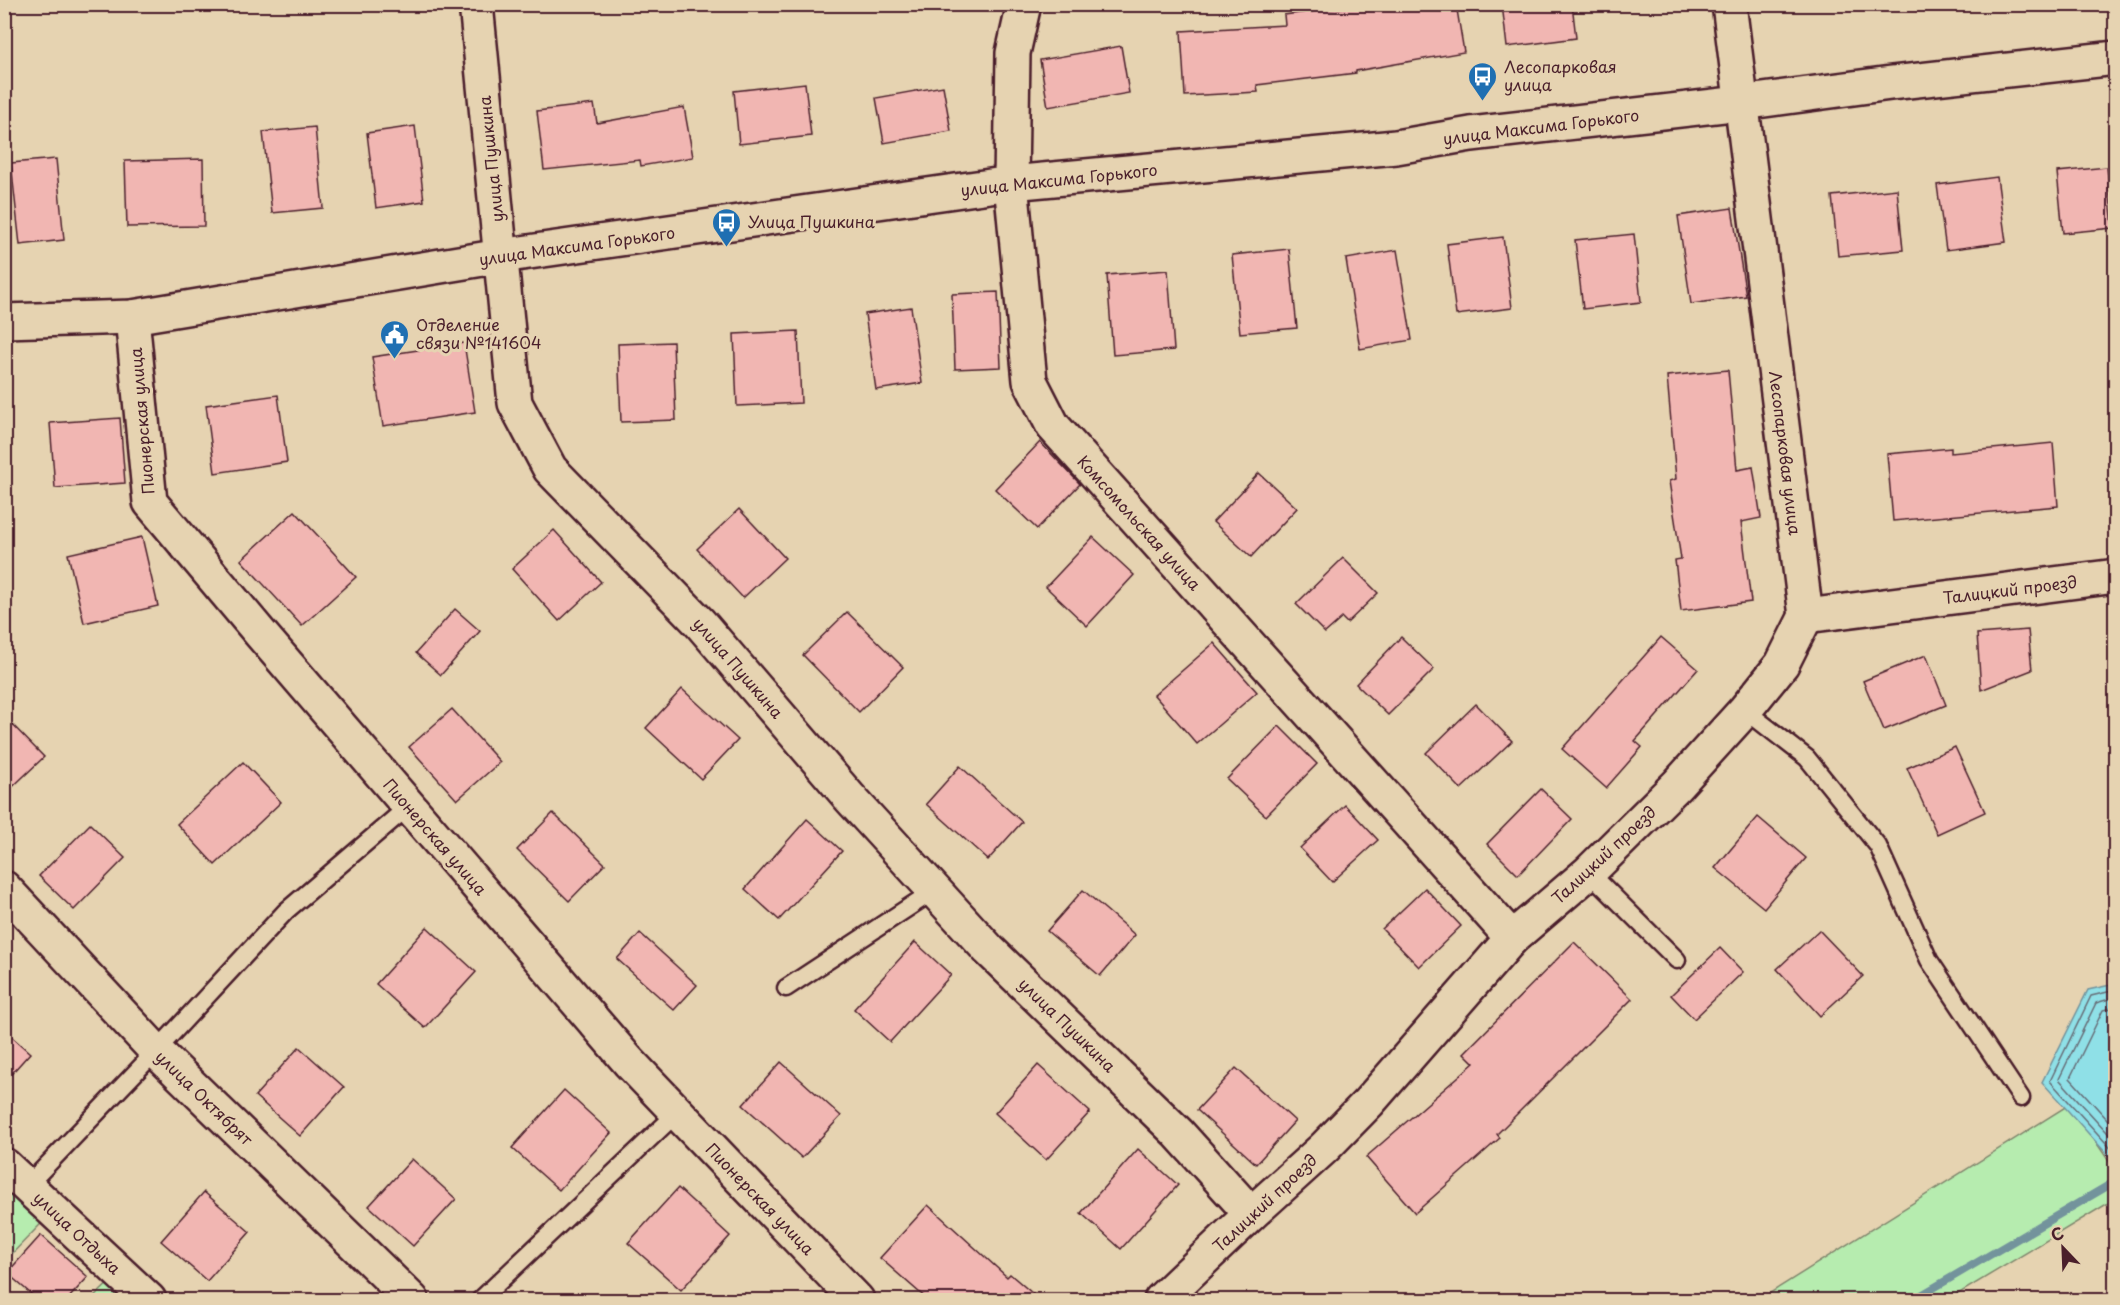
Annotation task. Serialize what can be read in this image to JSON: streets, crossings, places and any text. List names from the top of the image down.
{
  "streets": {
    "street": [
      "улица Максима Горького",
      "улица Пушкина",
      "Пионерская улица",
      "Лесопарковая улица",
      "Комсомольская улица",
      "Талицкий проезд",
      "улица Октябрят",
      "улица Отдыха"
    ]
  },
  "crossings": [
    ["улица Максима Горького", "улица Пушкина"],
    ["улица Максима Горького", "Пионерская улица"],
    ["улица Максима Горького", "Лесопарковая улица"],
    ["улица Максима Горького", "Комсомольская улица"],
    ["улица Пушкина", "Талицкий проезд"],
    ["Лесопарковая улица", "Талицкий проезд"],
    ["Комсомольская улица", "Талицкий проезд"]
  ],
  "places": {
    "bus stop": ["Лесопарковая улица", "Улица Пушкина"],
    "public building": ["Отделение связи №141604"]
  },
  "north": "top left"
}
